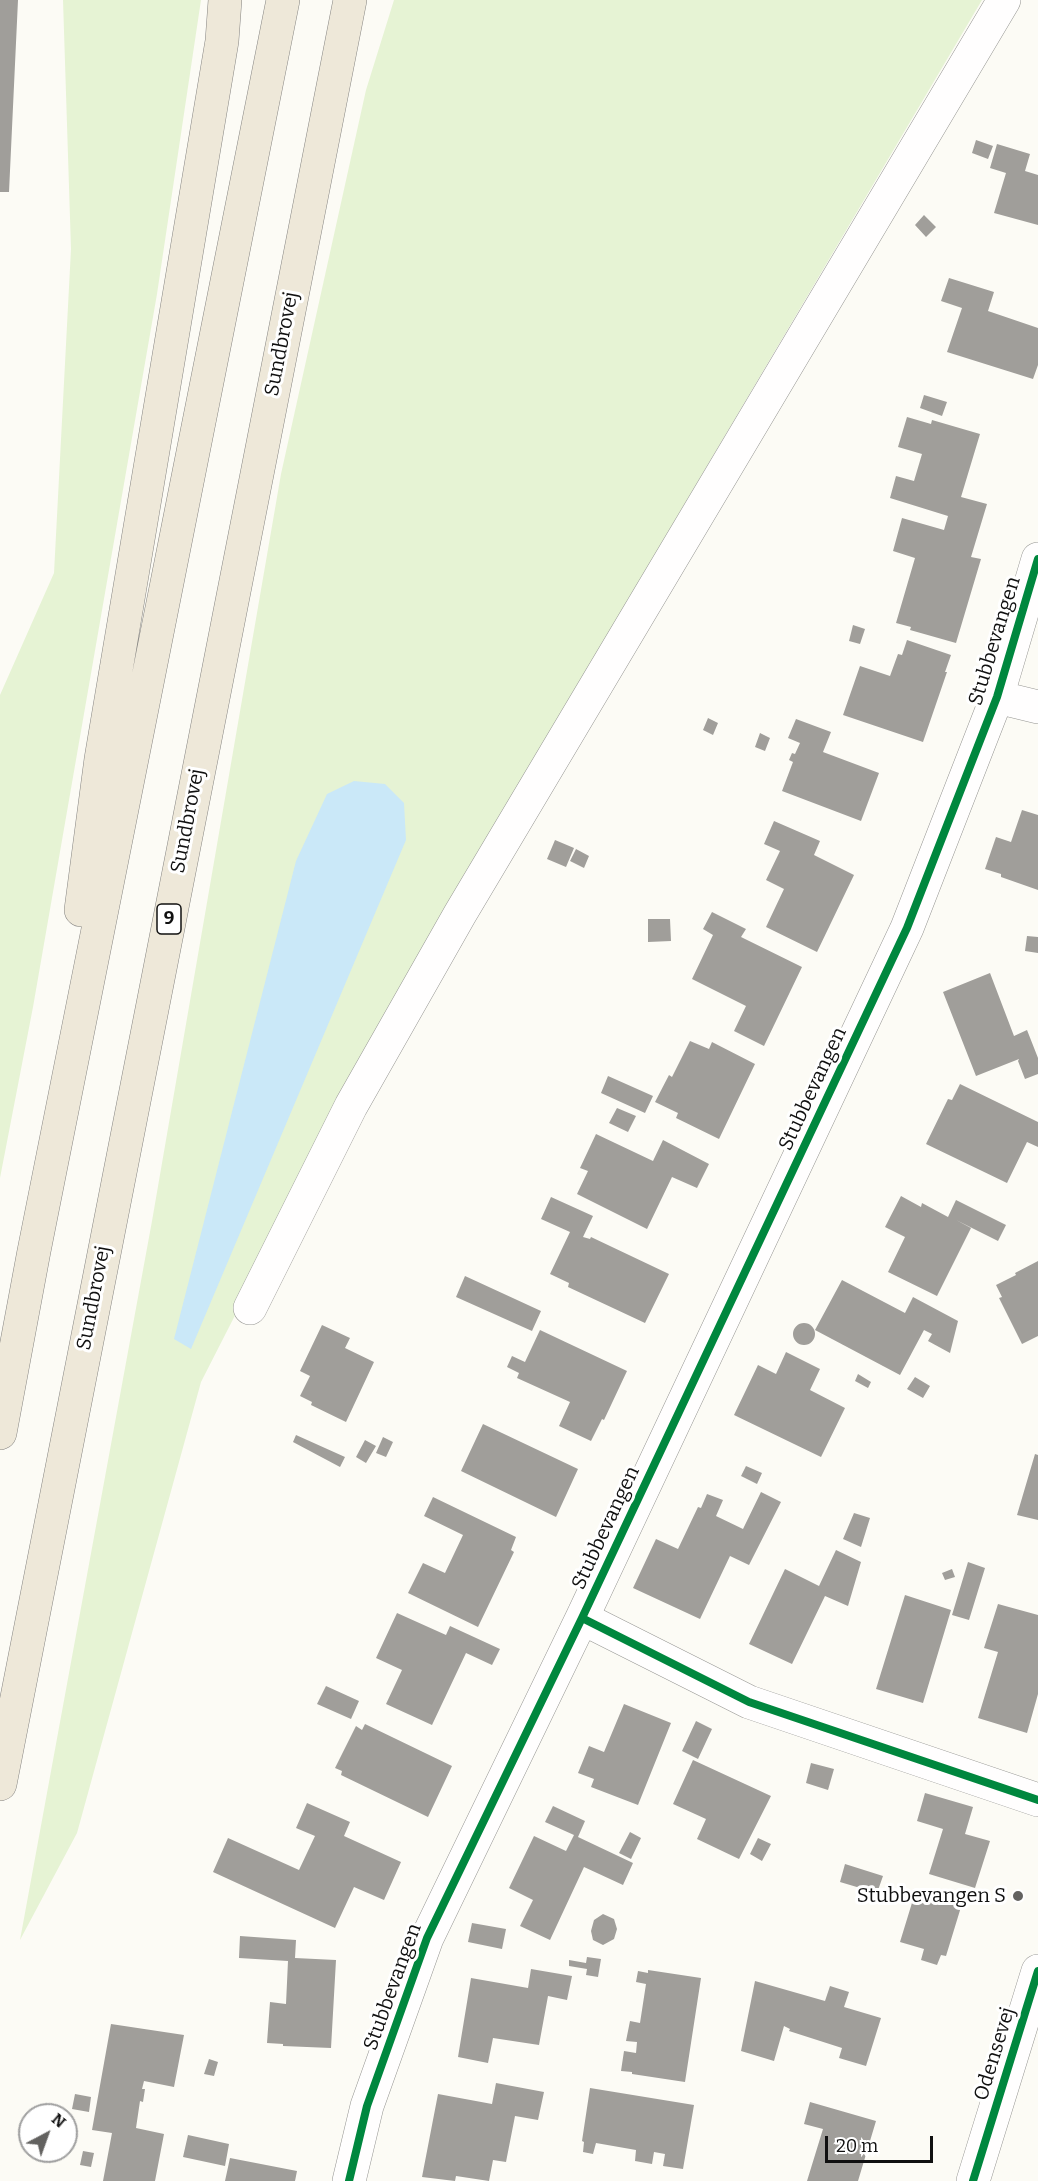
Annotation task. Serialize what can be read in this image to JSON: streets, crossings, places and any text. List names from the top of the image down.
{
  "streets": {
    "main road": ["Sundbrovej", "9"],
    "street": ["Stubbevangen", "Odensevej"]
  },
  "places": ["Stubbevangen S"],
  "scale_bar": "20 m",
  "north": "top right"
}
